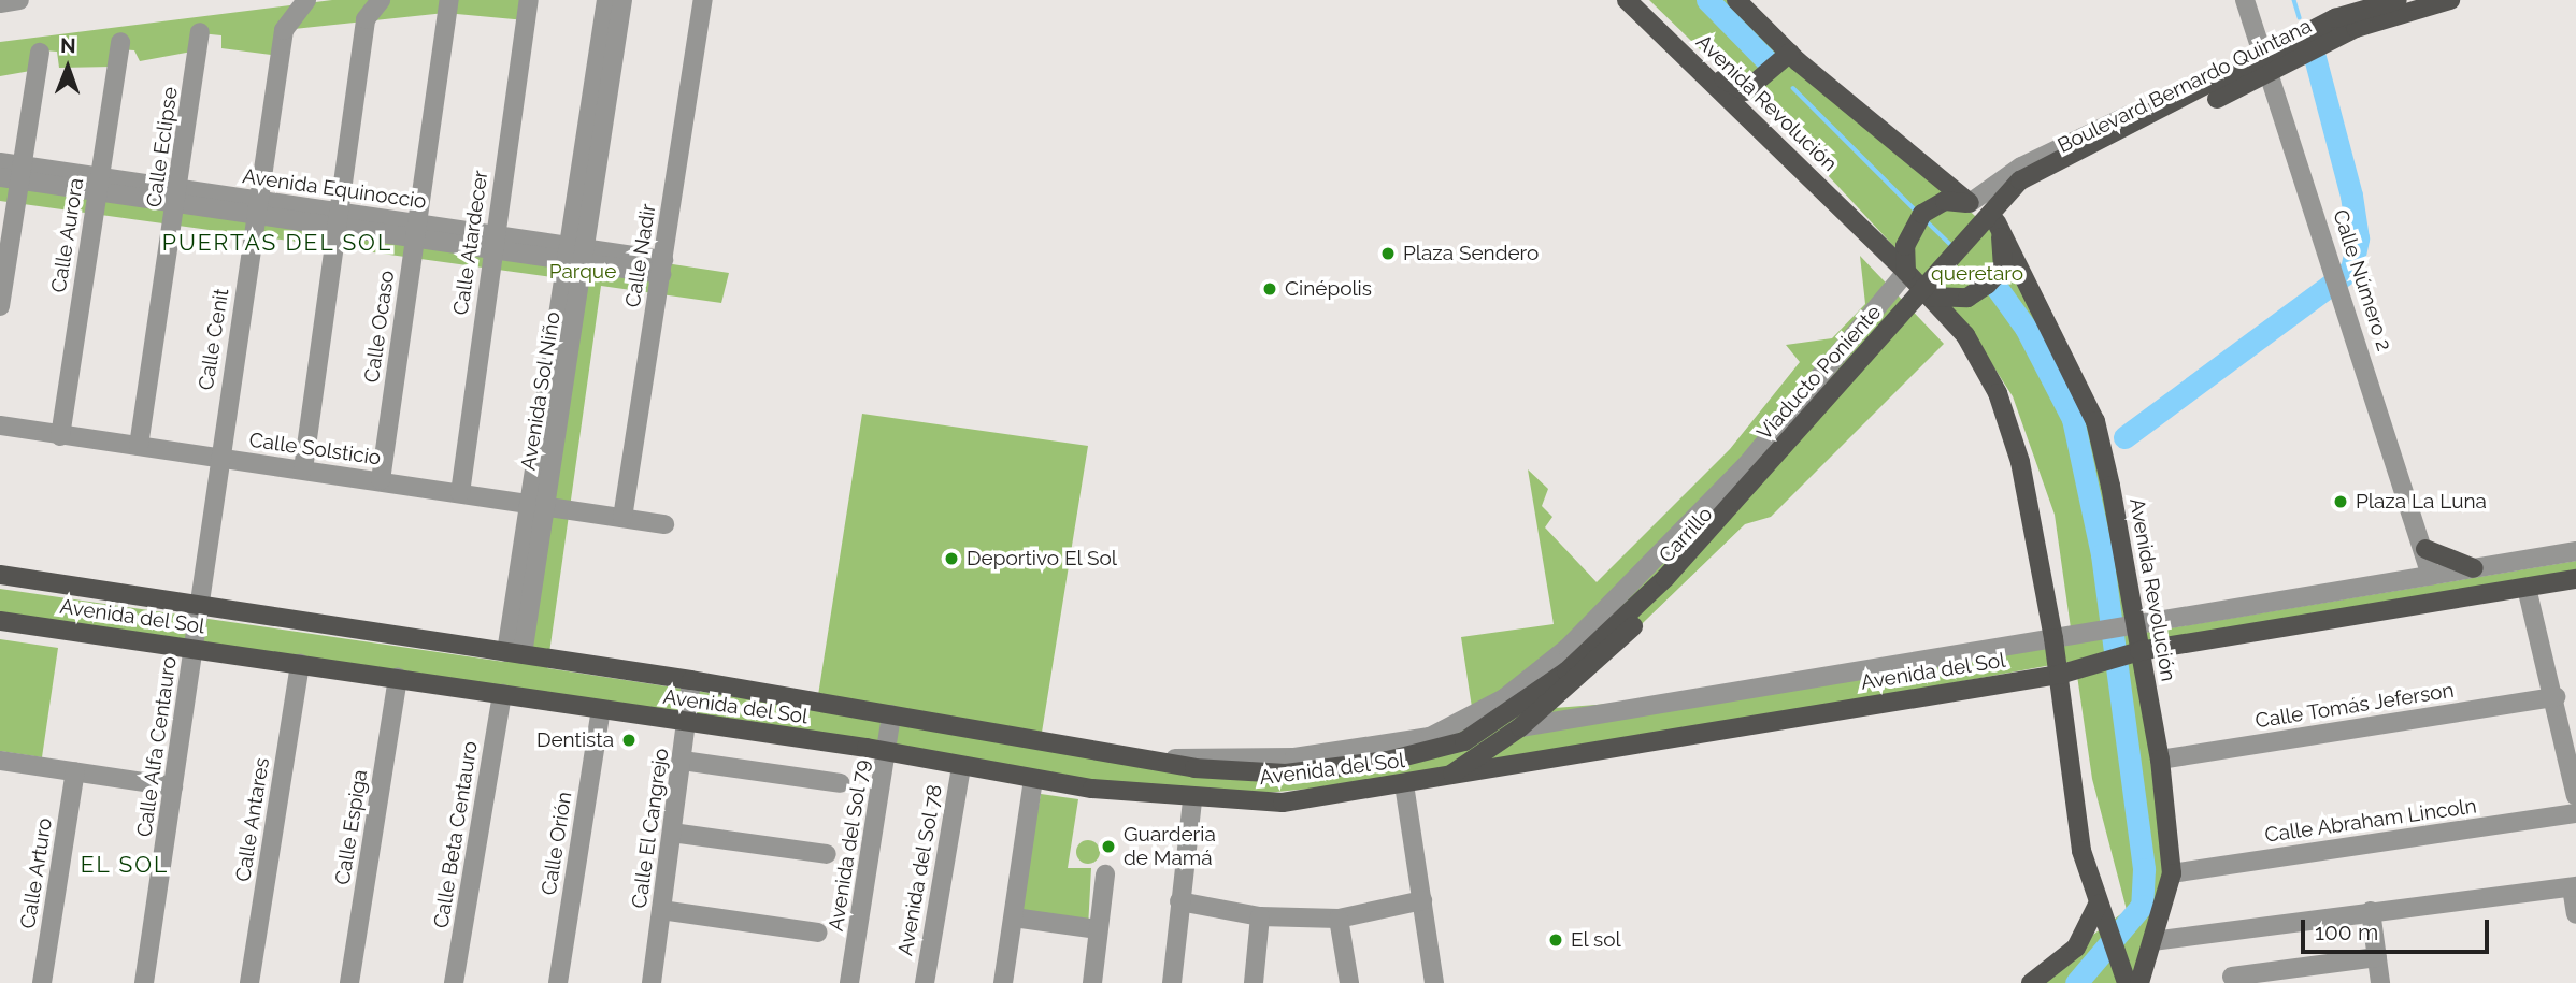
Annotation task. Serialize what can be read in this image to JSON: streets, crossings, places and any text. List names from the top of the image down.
{
  "streets": {
    "main road": [
      "Boulevard Bernardo Quintana",
      "Avenida Revolución",
      "Viaducto Poniente",
      "Carrillo",
      "Avenida del Sol"
    ],
    "street": [
      "Calle Eclipse",
      "Avenida Equinoccio",
      "Calle Aurora",
      "Calle Atardecer",
      "Calle Nadir",
      "Calle Número 2",
      "Calle Ocaso",
      "Calle Cenit",
      "Avenida Sol Niño",
      "Calle Solsticio",
      "Calle Tomás Jeferson",
      "Calle Alfa Centauro",
      "Calle Antares",
      "Calle Abraham Lincoln",
      "Calle Espiga",
      "Calle El Cangrejo",
      "Calle Beta Centauro",
      "Calle Orión",
      "Avenida del Sol 79",
      "Avenida del Sol 78",
      "Calle Arturo"
    ]
  },
  "crossings": [
    ["Boulevard Bernardo Quintana", "Avenida Revolución"],
    ["Boulevard Bernardo Quintana", "Calle Número 2"],
    ["Boulevard Bernardo Quintana", "Carrillo"],
    ["Boulevard Bernardo Quintana", "Avenida del Sol"],
    ["Avenida Revolución", "Carrillo"],
    ["Avenida Revolución", "Avenida del Sol"],
    ["Avenida Revolución", "Calle Tomás Jeferson"],
    ["Avenida Revolución", "Calle Abraham Lincoln"],
    ["Calle Eclipse", "Avenida Equinoccio"],
    ["Calle Eclipse", "Calle Solsticio"],
    ["Avenida Equinoccio", "Calle Aurora"],
    ["Avenida Equinoccio", "Calle Atardecer"],
    ["Avenida Equinoccio", "Calle Nadir"],
    ["Avenida Equinoccio", "Calle Ocaso"],
    ["Avenida Equinoccio", "Calle Cenit"],
    ["Avenida Equinoccio", "Avenida Sol Niño"],
    ["Calle Aurora", "Calle Solsticio"],
    ["Calle Atardecer", "Calle Solsticio"],
    ["Calle Nadir", "Calle Solsticio"],
    ["Calle Número 2", "Avenida del Sol"],
    ["Calle Ocaso", "Calle Solsticio"],
    ["Calle Cenit", "Calle Solsticio"],
    ["Calle Cenit", "Avenida del Sol"],
    ["Calle Cenit", "Calle Alfa Centauro"],
    ["Viaducto Poniente", "Avenida del Sol"],
    ["Avenida Sol Niño", "Calle Solsticio"],
    ["Avenida Sol Niño", "Avenida del Sol"],
    ["Carrillo", "Avenida del Sol"],
    ["Avenida del Sol", "Calle Alfa Centauro"],
    ["Avenida del Sol", "Calle Antares"],
    ["Avenida del Sol", "Calle Espiga"],
    ["Avenida del Sol", "Calle El Cangrejo"],
    ["Avenida del Sol", "Calle Beta Centauro"],
    ["Avenida del Sol", "Calle Orión"],
    ["Avenida del Sol", "Avenida del Sol 79"],
    ["Avenida del Sol", "Avenida del Sol 78"]
  ],
  "districts": ["PUERTAS DEL SOL", "EL SOL"],
  "parks": ["Parque", "queretaro"],
  "places": [
    "Plaza Sendero",
    "Cinépolis",
    "Plaza La Luna",
    "Deportivo El Sol",
    "Dentista",
    "Guarderia de Mamá",
    "El sol"
  ],
  "scale_bar": "100 m",
  "north": "top"
}
